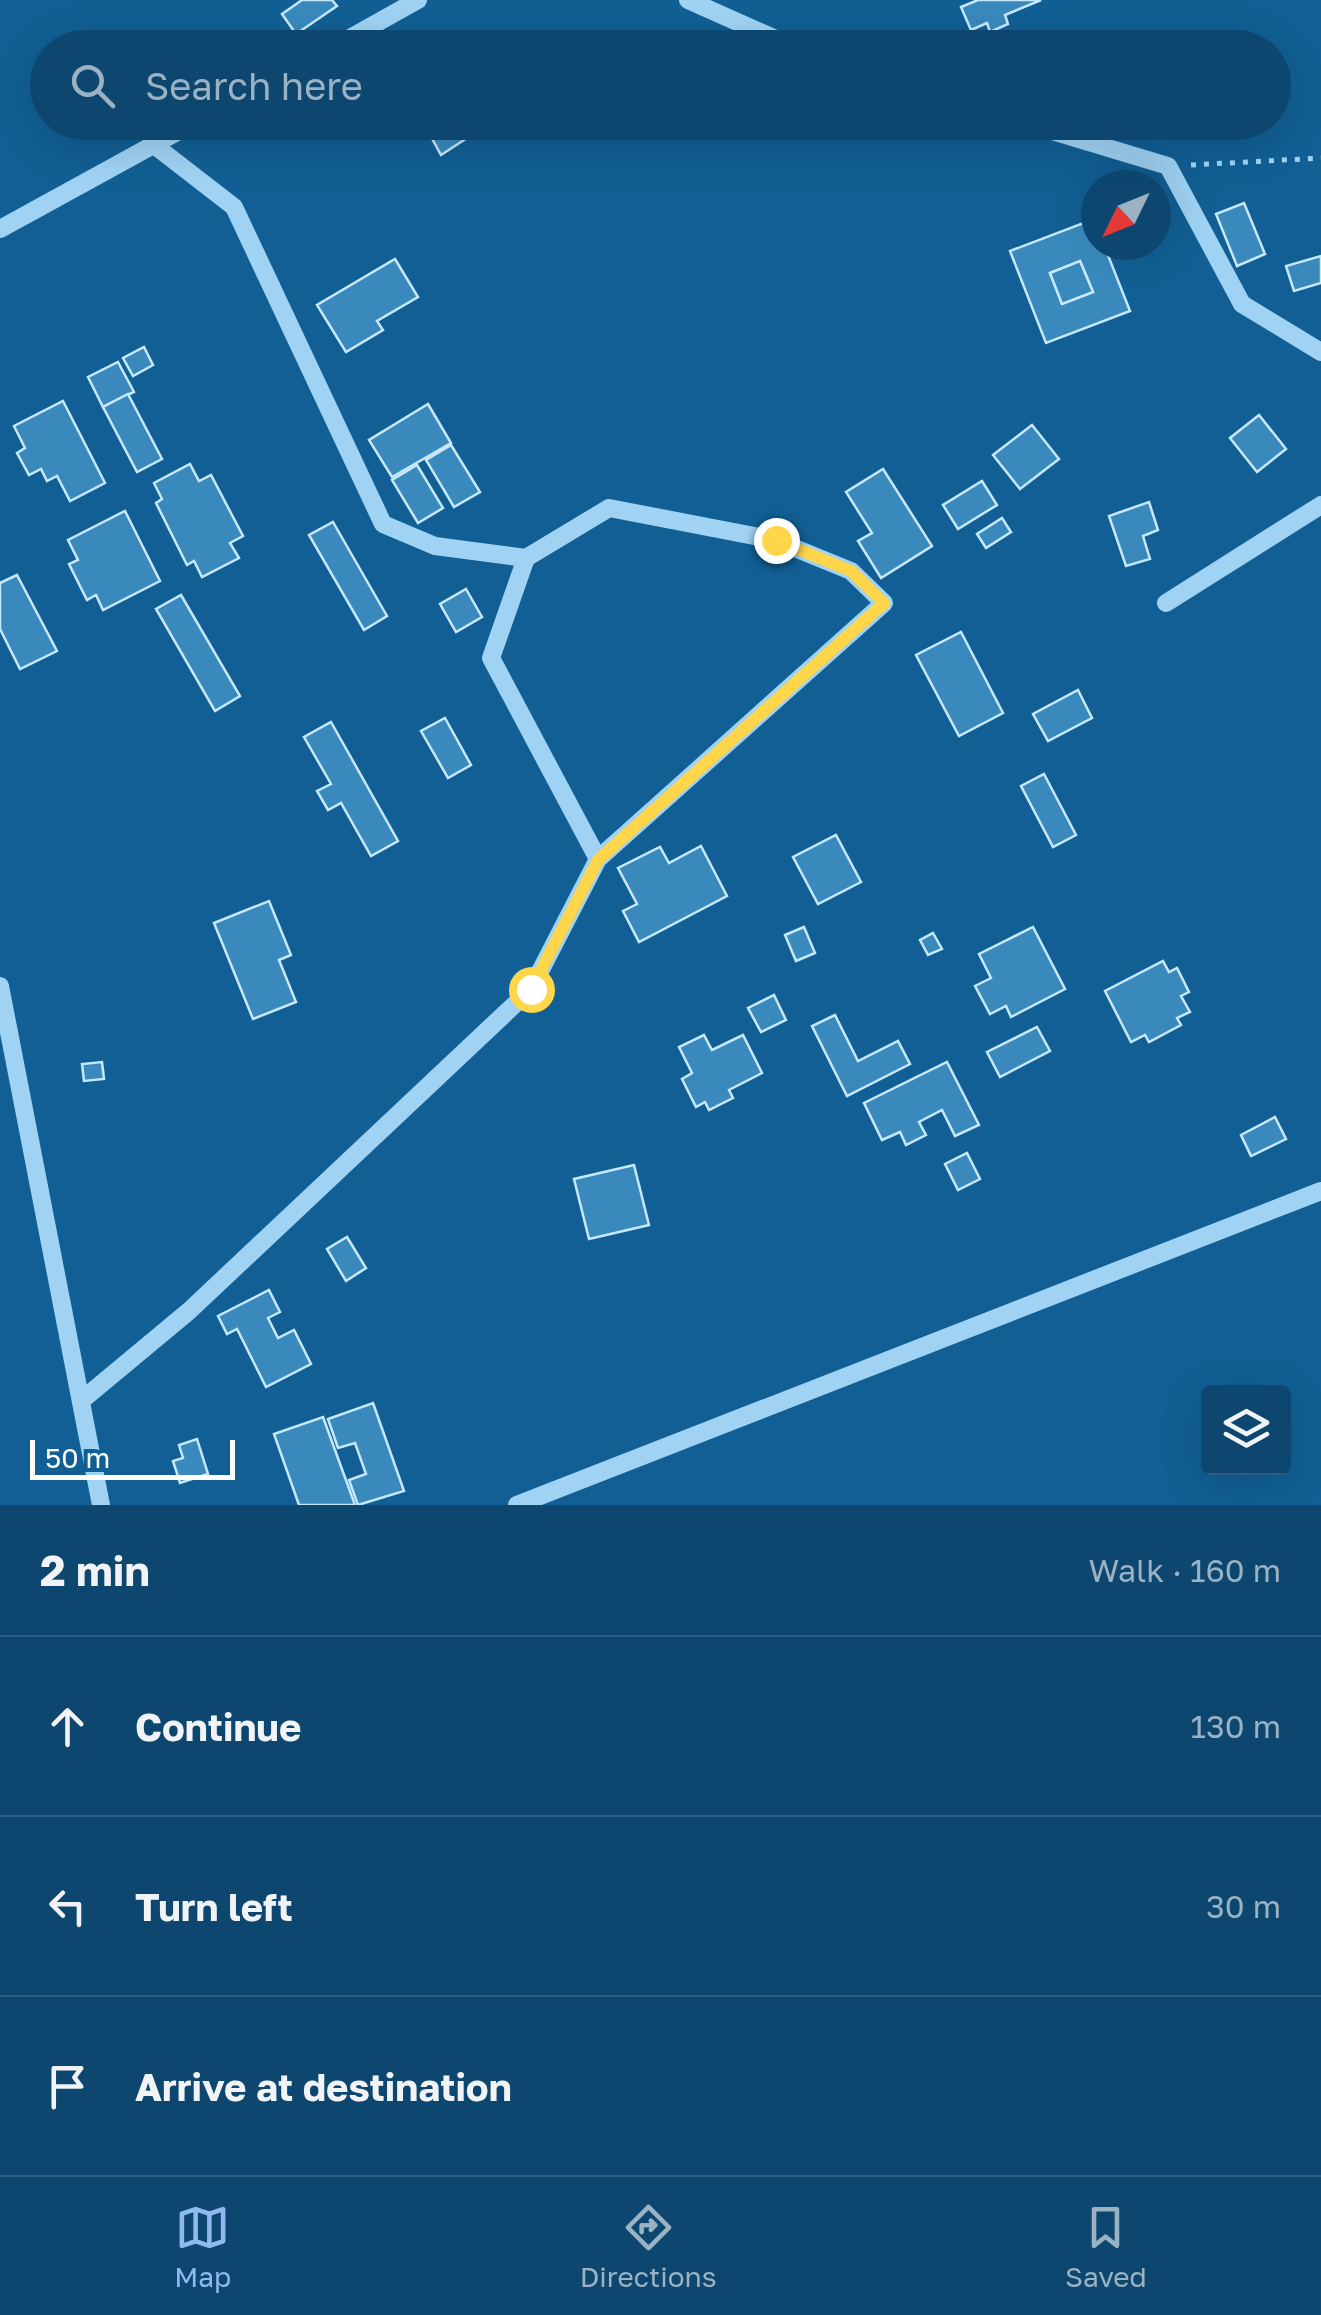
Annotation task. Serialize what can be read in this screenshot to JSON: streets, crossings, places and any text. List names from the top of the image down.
{
  "scale_bar": "50 m",
  "north": "bottom left",
  "page": {
    "search": "Search here",
    "scale": "50 m",
    "heading": ["2 min", "Walk · 160 m"],
    "list": [
      ["Continue", "130 m"],
      ["Turn left", "30 m"],
      "Arrive at destination"
    ],
    "nav": ["Map", "Directions", "Saved"]
  }
}
